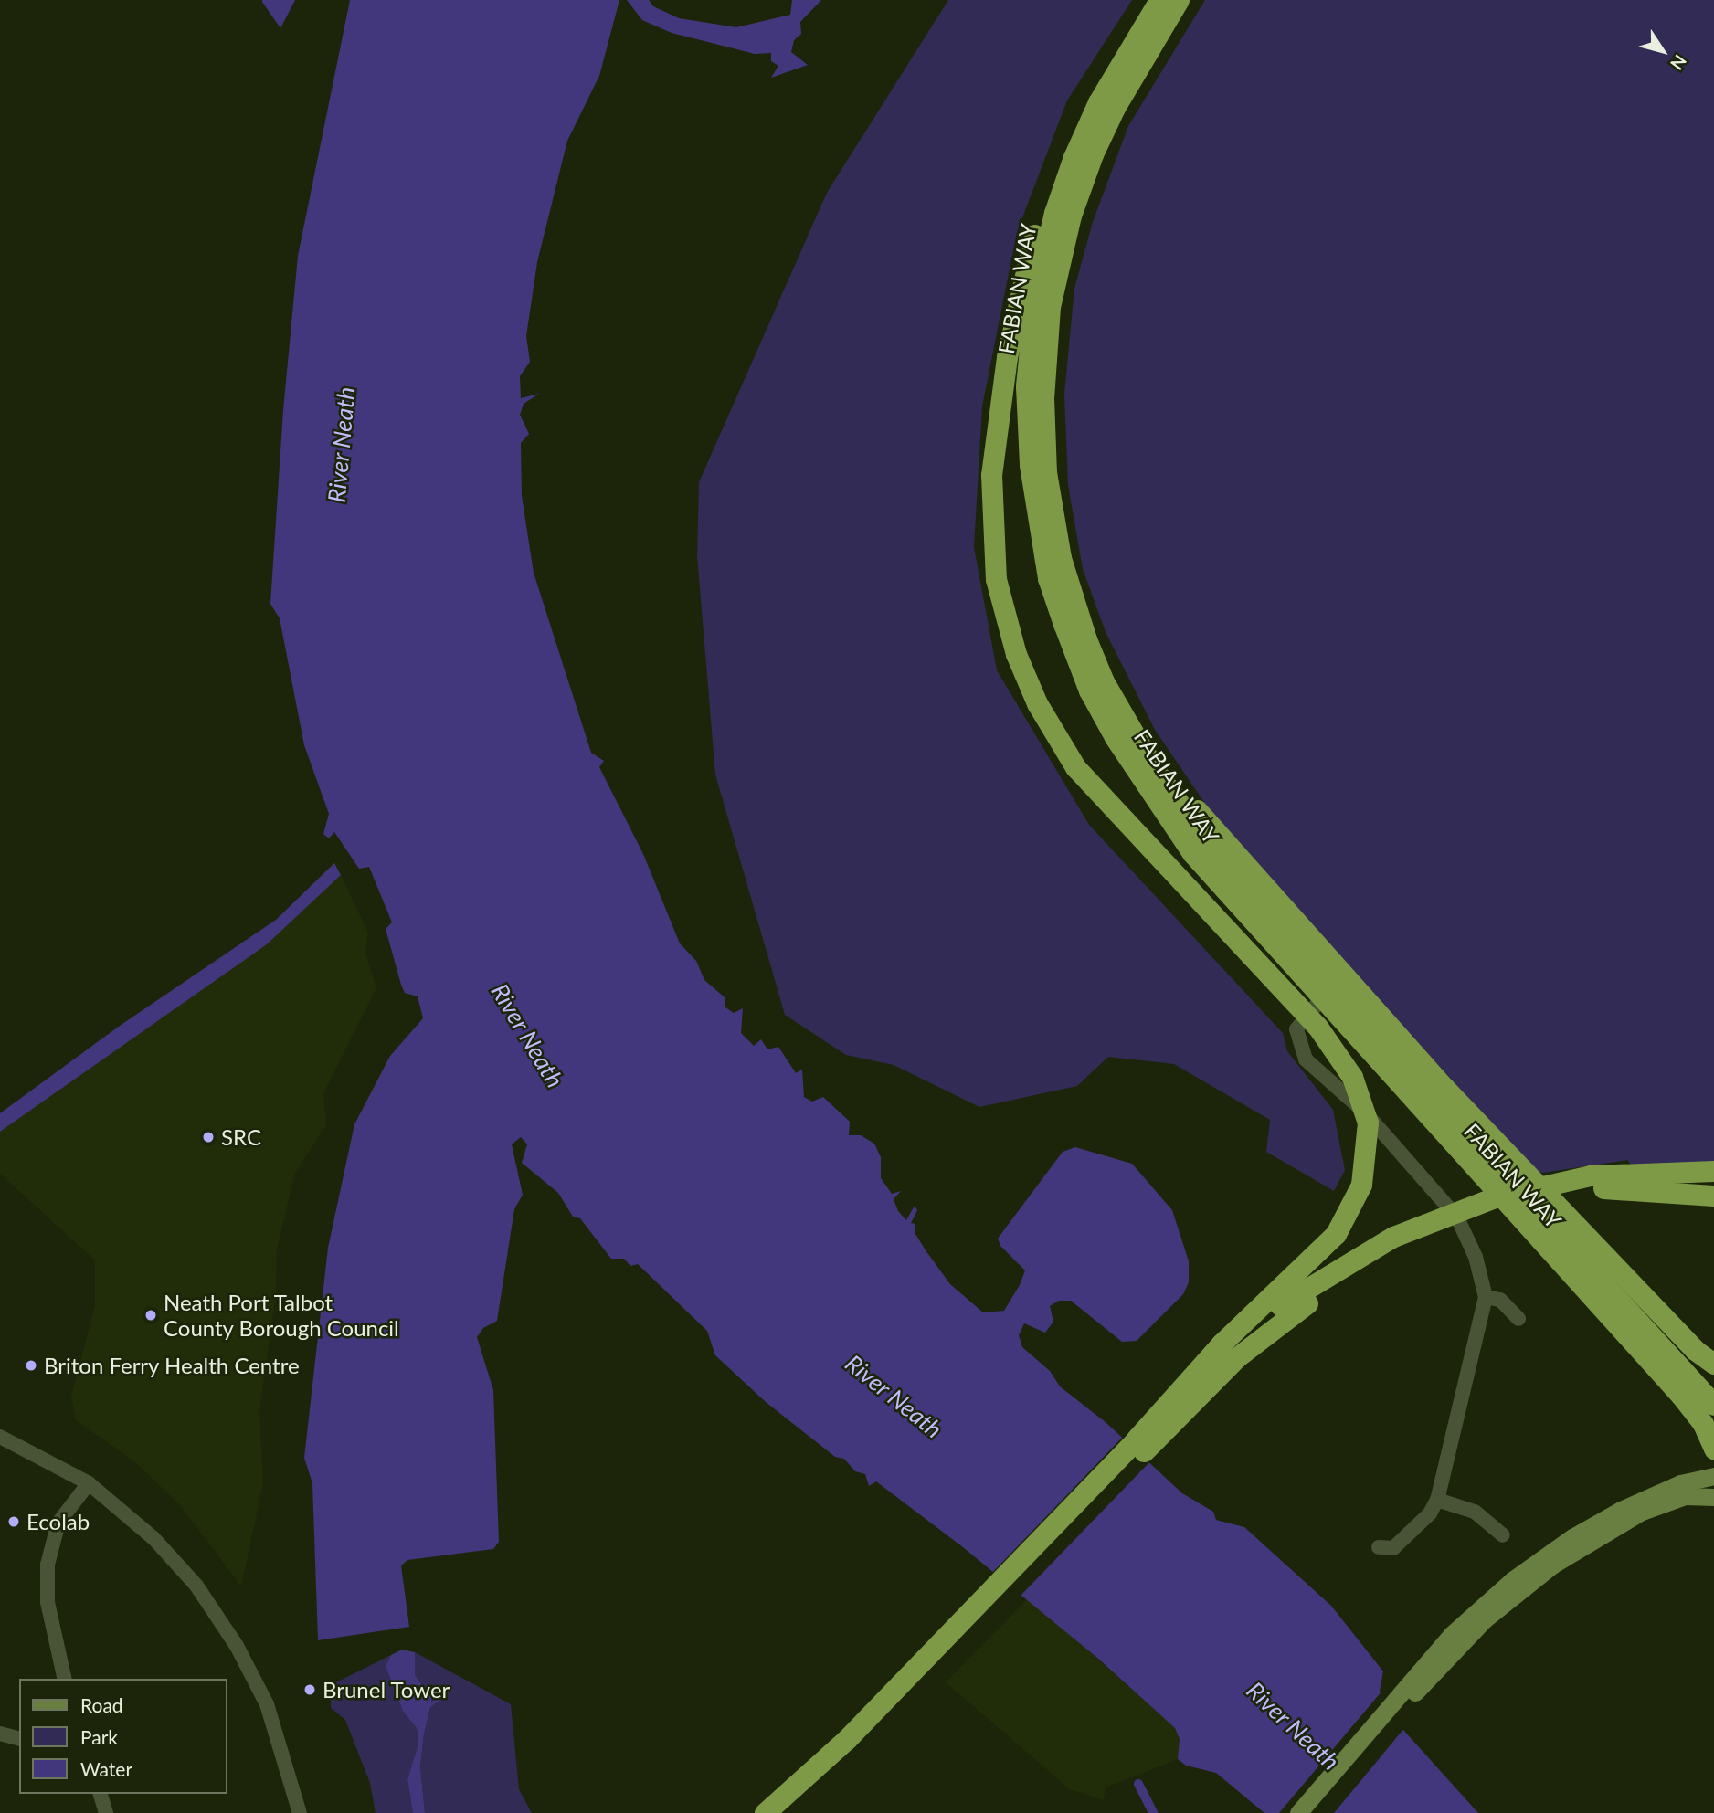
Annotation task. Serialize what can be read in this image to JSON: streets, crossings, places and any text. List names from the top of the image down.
{
  "streets": {
    "highway": ["FABIAN WAY"]
  },
  "water": ["River Neath"],
  "places": [
    "SRC",
    "Neath Port Talbot County Borough Council",
    "Briton Ferry Health Centre",
    "Ecolab",
    "Brunel Tower"
  ],
  "legend": ["Road", "Park", "Water"],
  "north": "bottom right"
}
